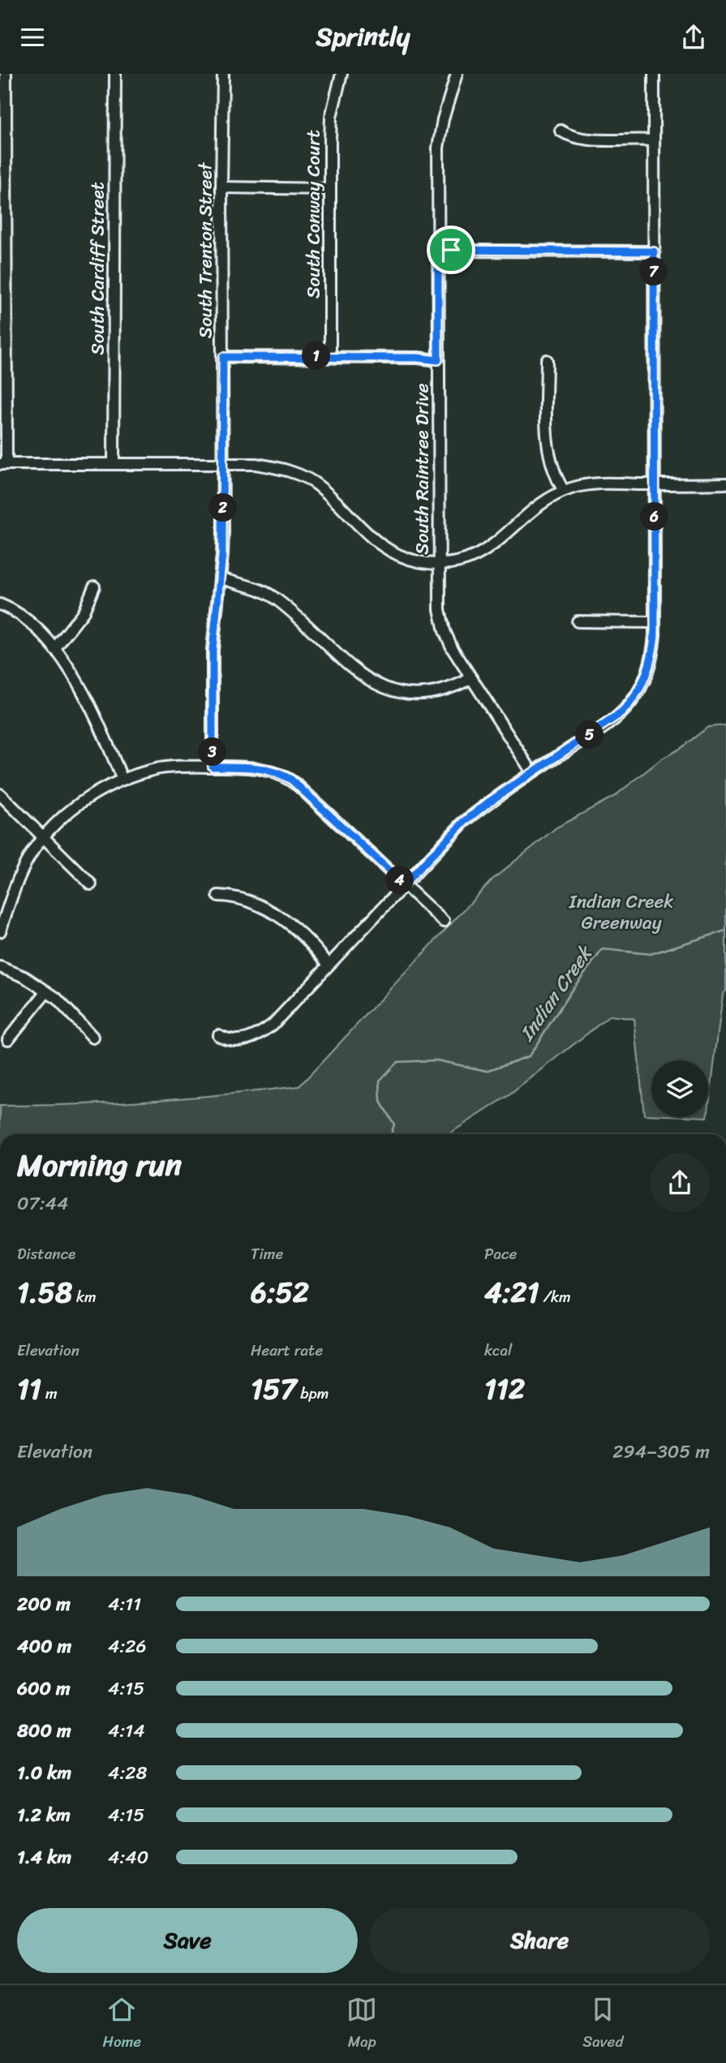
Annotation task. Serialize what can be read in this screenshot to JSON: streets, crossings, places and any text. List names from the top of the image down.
{
  "streets": {
    "street": [
      "South Conway Court",
      "South Trenton Street",
      "South Cardiff Street",
      "South Raintree Drive"
    ]
  },
  "water": ["Indian Creek"],
  "parks": ["Indian Creek Greenway"],
  "page": {
    "header": "Sprintly",
    "pins": [
      "7",
      "1",
      "2",
      "6",
      "5",
      "3",
      "4"
    ],
    "heading": ["Morning run", "07:44"],
    "stats": [
      ["Distance", "1.58 km"],
      ["Time", "6:52"],
      ["Pace", "4:21 /km"],
      ["Elevation", "11 m"],
      ["Heart rate", "157 bpm"],
      ["kcal", "112"]
    ],
    "chart": ["Elevation", "294–305 m"],
    "list": [
      {
        "name": "200 m",
        "note": "4:11"
      },
      {
        "name": "400 m",
        "note": "4:26"
      },
      {
        "name": "600 m",
        "note": "4:15"
      },
      {
        "name": "800 m",
        "note": "4:14"
      },
      {
        "name": "1.0 km",
        "note": "4:28"
      },
      {
        "name": "1.2 km",
        "note": "4:15"
      },
      {
        "name": "1.4 km",
        "note": "4:40"
      }
    ],
    "buttons": ["Save", "Share"],
    "tabs": ["Home", "Map", "Saved"]
  }
}
